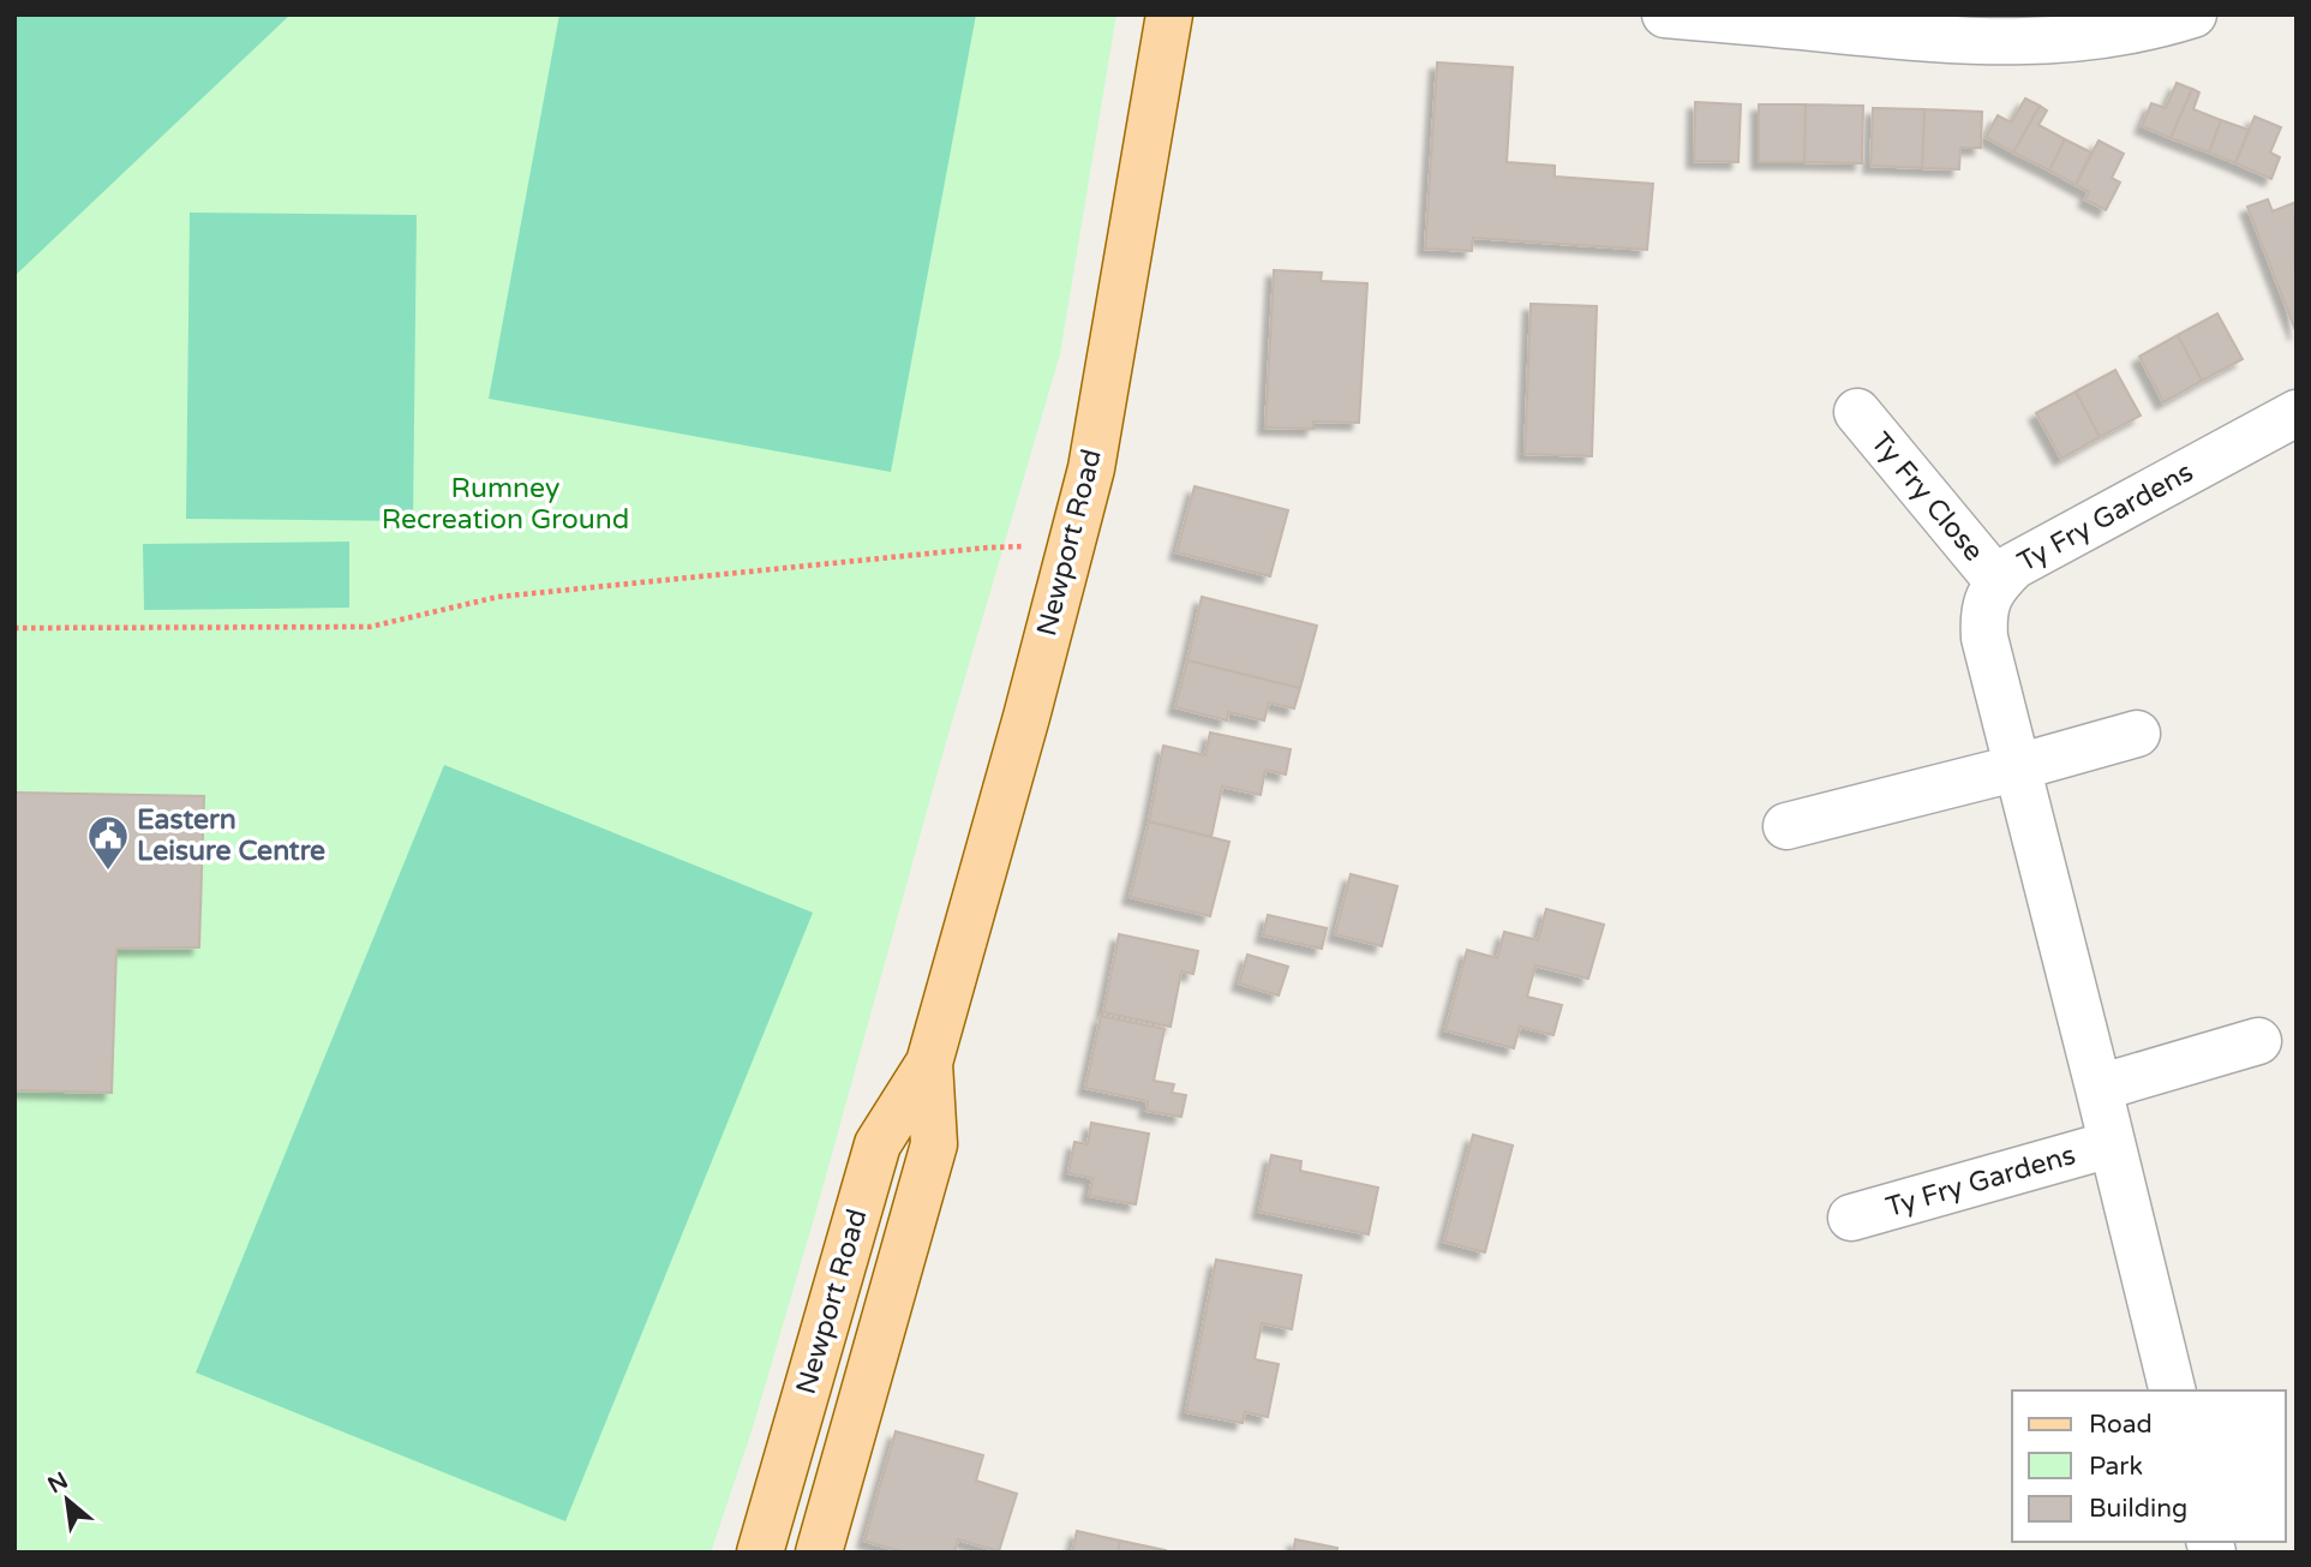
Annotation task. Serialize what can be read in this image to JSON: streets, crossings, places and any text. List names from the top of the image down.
{
  "streets": {
    "main road": ["Newport Road"],
    "street": ["Ty Fry Close", "Ty Fry Gardens"]
  },
  "crossings": [
    ["Ty Fry Close", "Ty Fry Gardens"]
  ],
  "parks": ["Rumney Recreation Ground"],
  "places": {
    "public building": ["Eastern Leisure Centre"]
  },
  "legend": ["Road", "Park", "Building"],
  "north": "top left"
}
